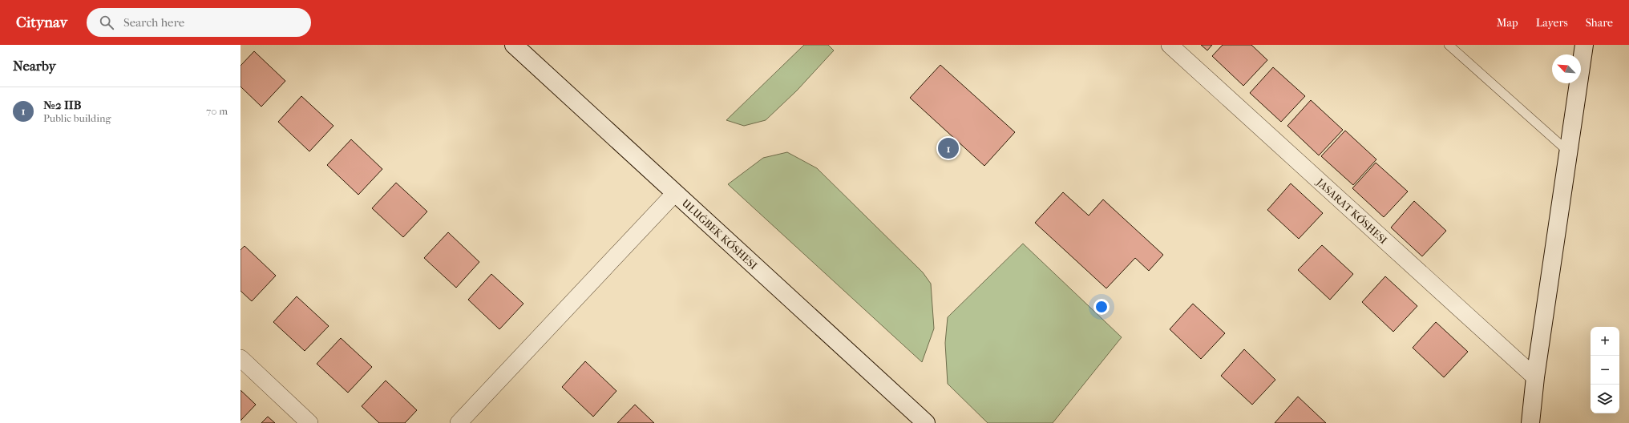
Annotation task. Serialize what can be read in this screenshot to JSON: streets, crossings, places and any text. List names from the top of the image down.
{
  "streets": {
    "street": ["JASARAT KÓSHESI", "ULUǴBEK KÓSHESI"]
  },
  "north": "top left",
  "page": {
    "header": "Citynav",
    "search": "Search here",
    "nav": ["Map", "Layers", "Share"],
    "heading": "Nearby",
    "list": [
      {
        "mark": "1",
        "name": "№2 IIB",
        "note": "Public building",
        "value": "70 m"
      }
    ],
    "pins": "1",
    "map_buttons": ["+", "−"]
  }
}
